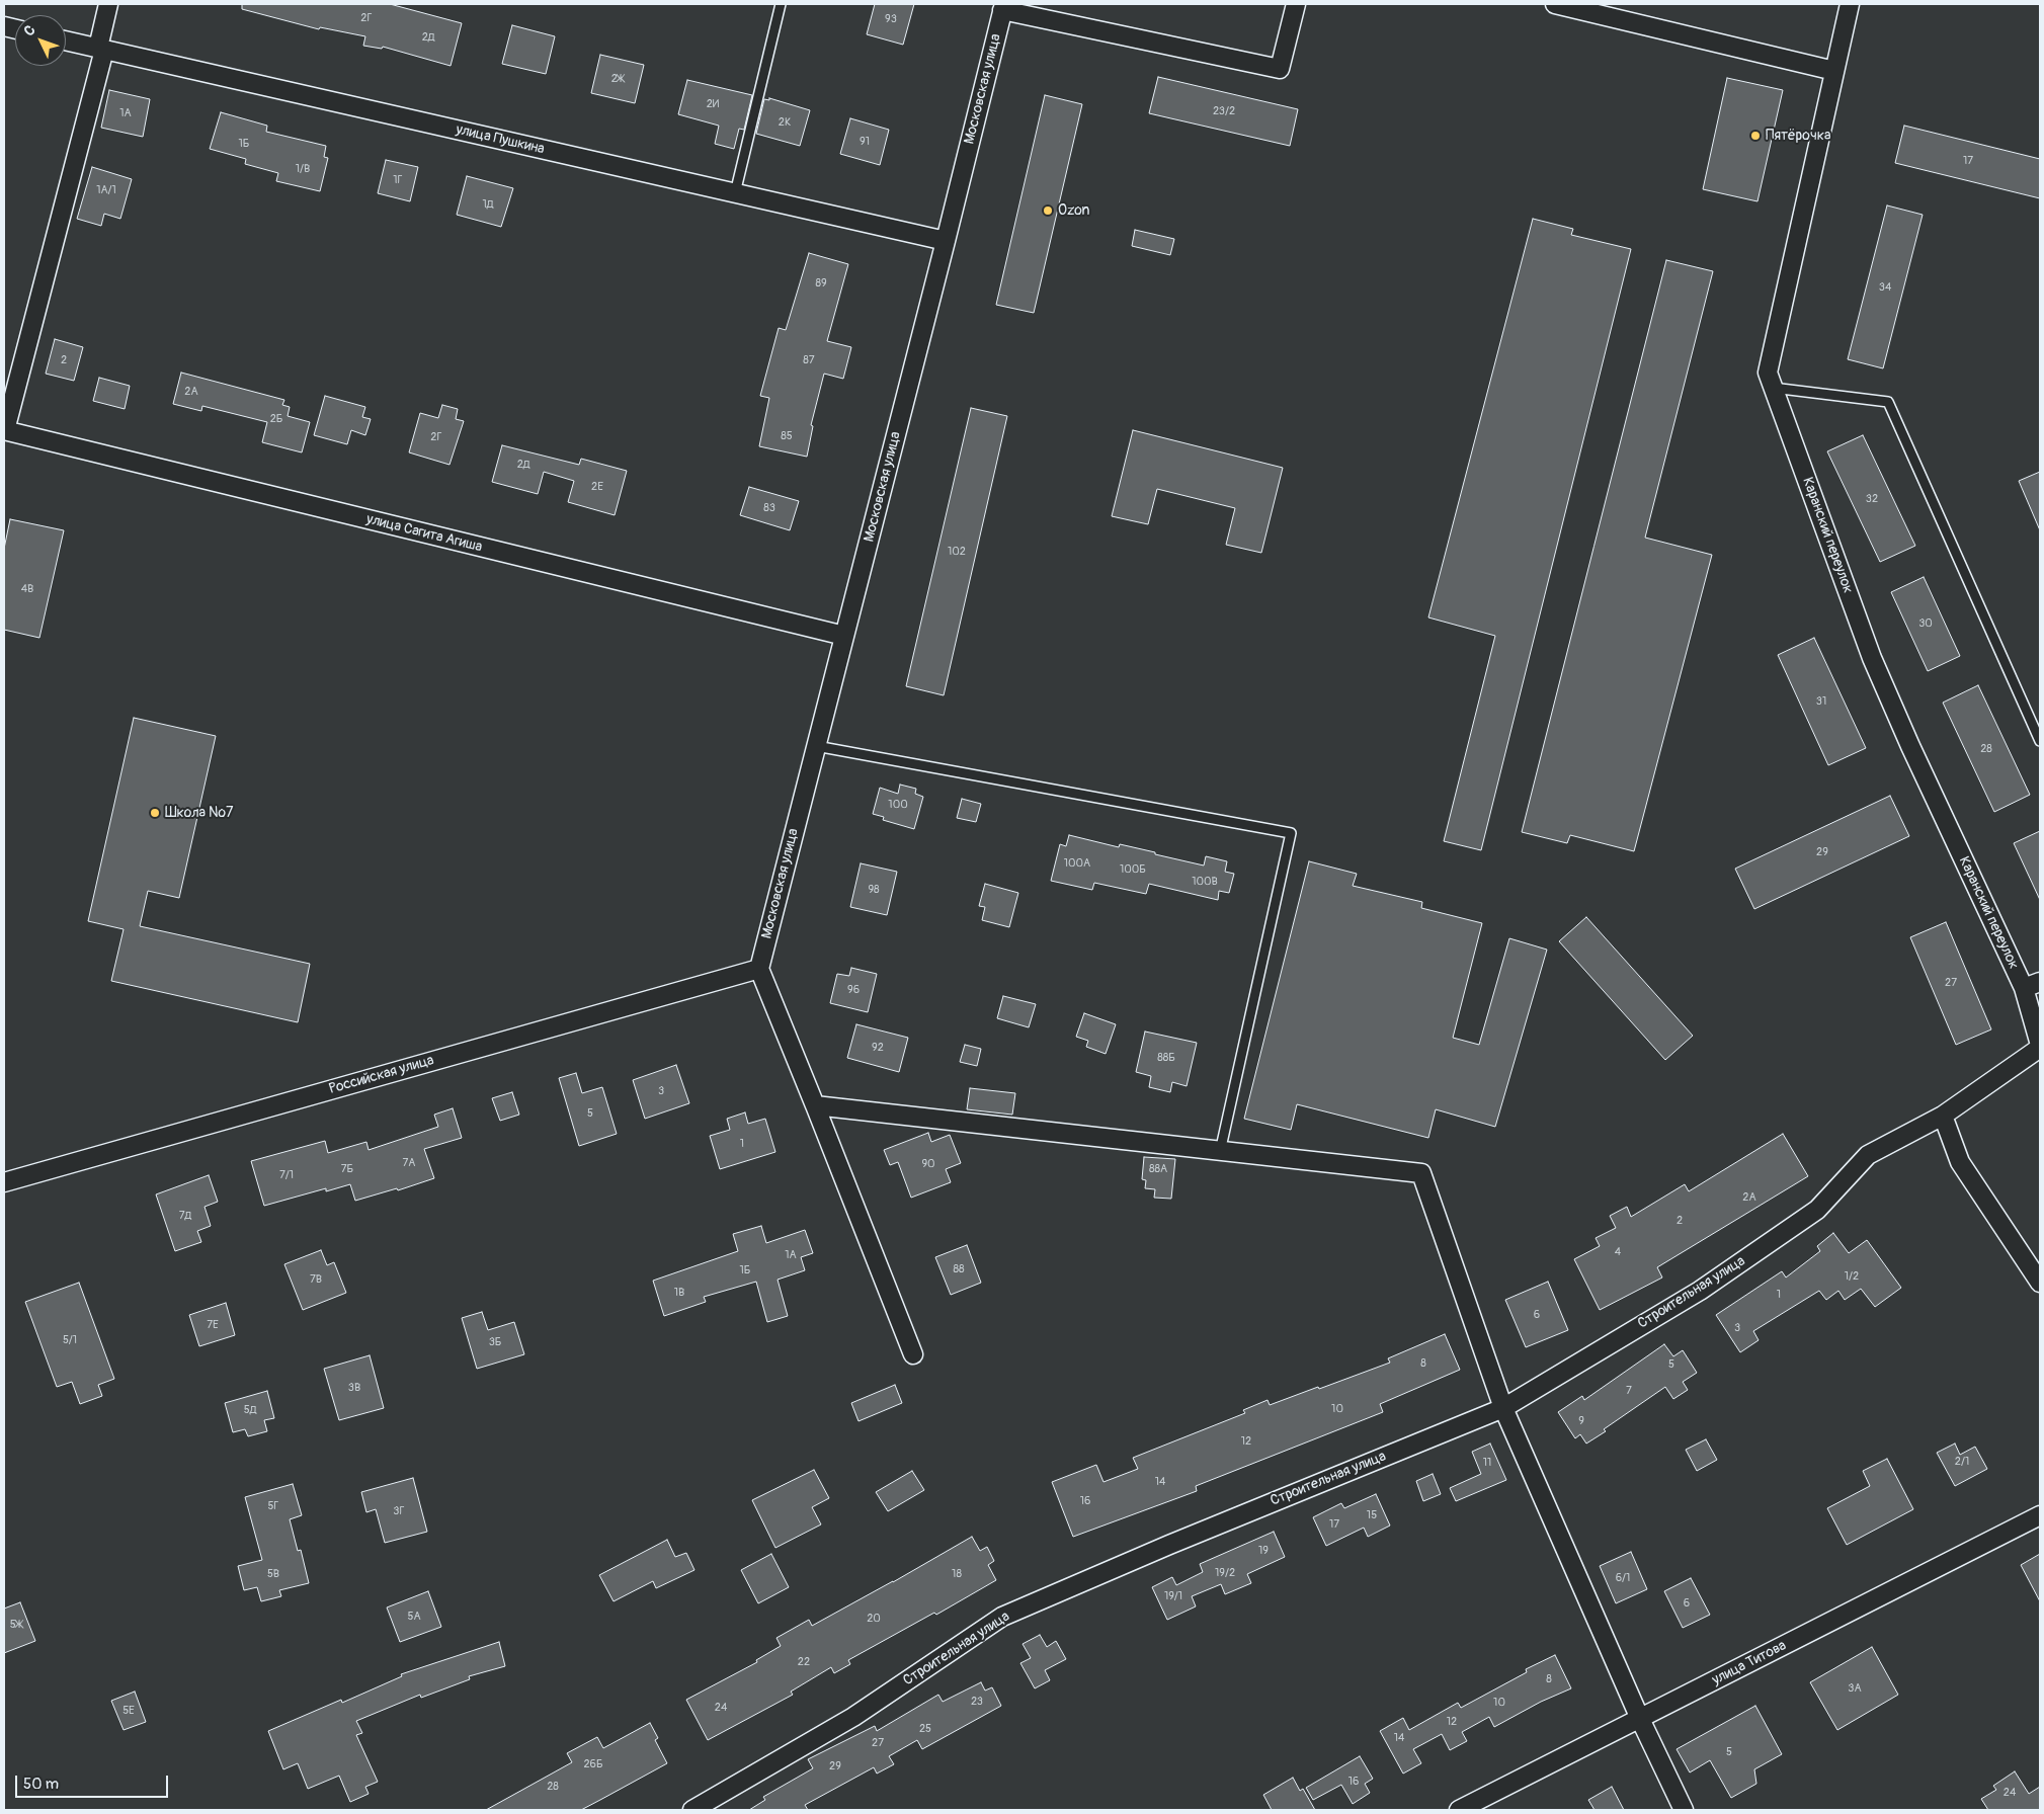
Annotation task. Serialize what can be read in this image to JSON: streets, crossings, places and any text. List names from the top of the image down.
{
  "streets": {
    "street": [
      "Московская улица",
      "улица Пушкина",
      "улица Сагита Агиша",
      "Каранский переулок",
      "Российская улица",
      "Строительная улица",
      "улица Титова"
    ]
  },
  "crossings": [
    ["Московская улица", "улица Пушкина"],
    ["Московская улица", "улица Сагита Агиша"],
    ["Московская улица", "Российская улица"],
    ["Каранский переулок", "Строительная улица"]
  ],
  "places": ["Пятёрочка", "Ozon", "Школа №7"],
  "house_numbers": [
    "2Г",
    "93",
    "2Д",
    "2Ж",
    "2И",
    "23/2",
    "1А",
    "2К",
    "91",
    "1Б",
    "17",
    "1/В",
    "1Г",
    "1А/1",
    "1Д",
    "89",
    "34",
    "2",
    "87",
    "2А",
    "2Б",
    "85",
    "2Г",
    "2Д",
    "2Е",
    "32",
    "83",
    "102",
    "4В",
    "30",
    "31",
    "28",
    "100",
    "29",
    "100А",
    "100Б",
    "100В",
    "98",
    "27",
    "96",
    "92",
    "88Б",
    "3",
    "5",
    "1",
    "7А",
    "90",
    "7Б",
    "88А",
    "7/1",
    "2А",
    "7Д",
    "2",
    "4",
    "1А",
    "88",
    "1Б",
    "1/2",
    "7В",
    "1В",
    "1",
    "6",
    "7Е",
    "3",
    "5/1",
    "3Б",
    "8",
    "5",
    "3В",
    "7",
    "10",
    "5Д",
    "9",
    "12",
    "2/1",
    "11",
    "14",
    "16",
    "5Г",
    "3Г",
    "15",
    "17",
    "19",
    "19/2",
    "5В",
    "18",
    "6/1",
    "19/1",
    "6",
    "5А",
    "20",
    "5Ж",
    "22",
    "8",
    "3А",
    "23",
    "10",
    "24",
    "5Е",
    "12",
    "25",
    "14",
    "27",
    "5",
    "26Б",
    "29",
    "16",
    "28",
    "24"
  ],
  "scale_bar": "50 m",
  "north": "top left"
}
